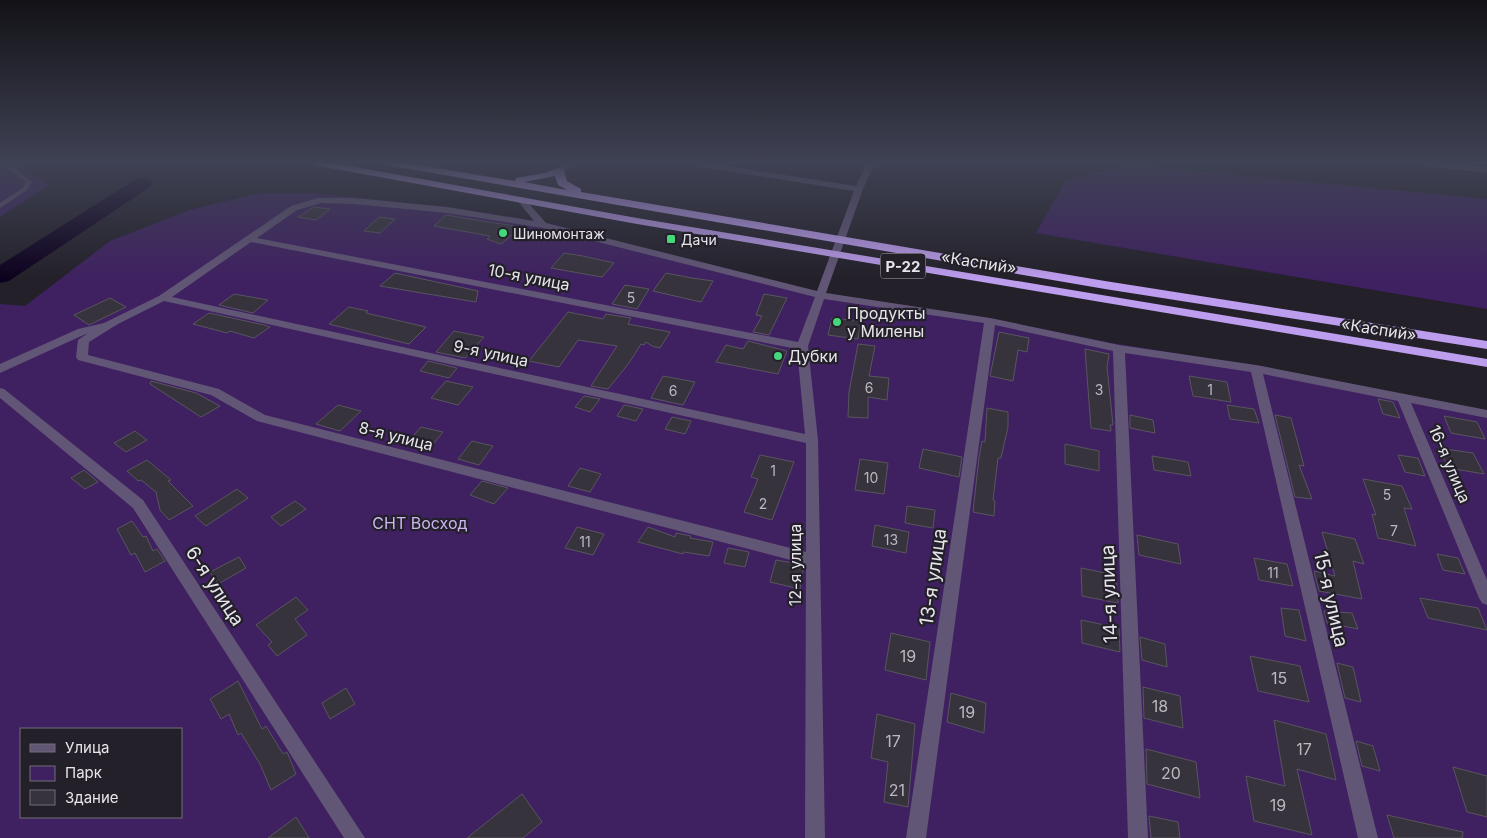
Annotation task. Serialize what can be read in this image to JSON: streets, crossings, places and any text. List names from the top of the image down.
{
  "streets": {
    "highway": ["«Каспий»", "Р-22"],
    "street": [
      "10-я улица",
      "9-я улица",
      "8-я улица",
      "16-я улица",
      "12-я улица",
      "13-я улица",
      "6-я улица",
      "14-я улица",
      "15-я улица"
    ]
  },
  "crossings": [
    ["10-я улица", "8-я улица"],
    ["10-я улица", "12-я улица"],
    ["9-я улица", "8-я улица"],
    ["9-я улица", "12-я улица"],
    ["8-я улица", "16-я улица"],
    ["8-я улица", "12-я улица"],
    ["8-я улица", "13-я улица"],
    ["8-я улица", "14-я улица"],
    ["8-я улица", "15-я улица"]
  ],
  "parks": ["СНТ Восход"],
  "places": {
    "other": ["Шиномонтаж", "Продукты у Милены", "Дубки"],
    "transit": ["Дачи"]
  },
  "house_numbers": [
    "5",
    "6",
    "3",
    "1",
    "6",
    "1",
    "10",
    "5",
    "2",
    "7",
    "13",
    "11",
    "11",
    "19",
    "15",
    "18",
    "19",
    "17",
    "17",
    "20",
    "21",
    "19"
  ],
  "legend": ["Улица", "Парк", "Здание"]
}
